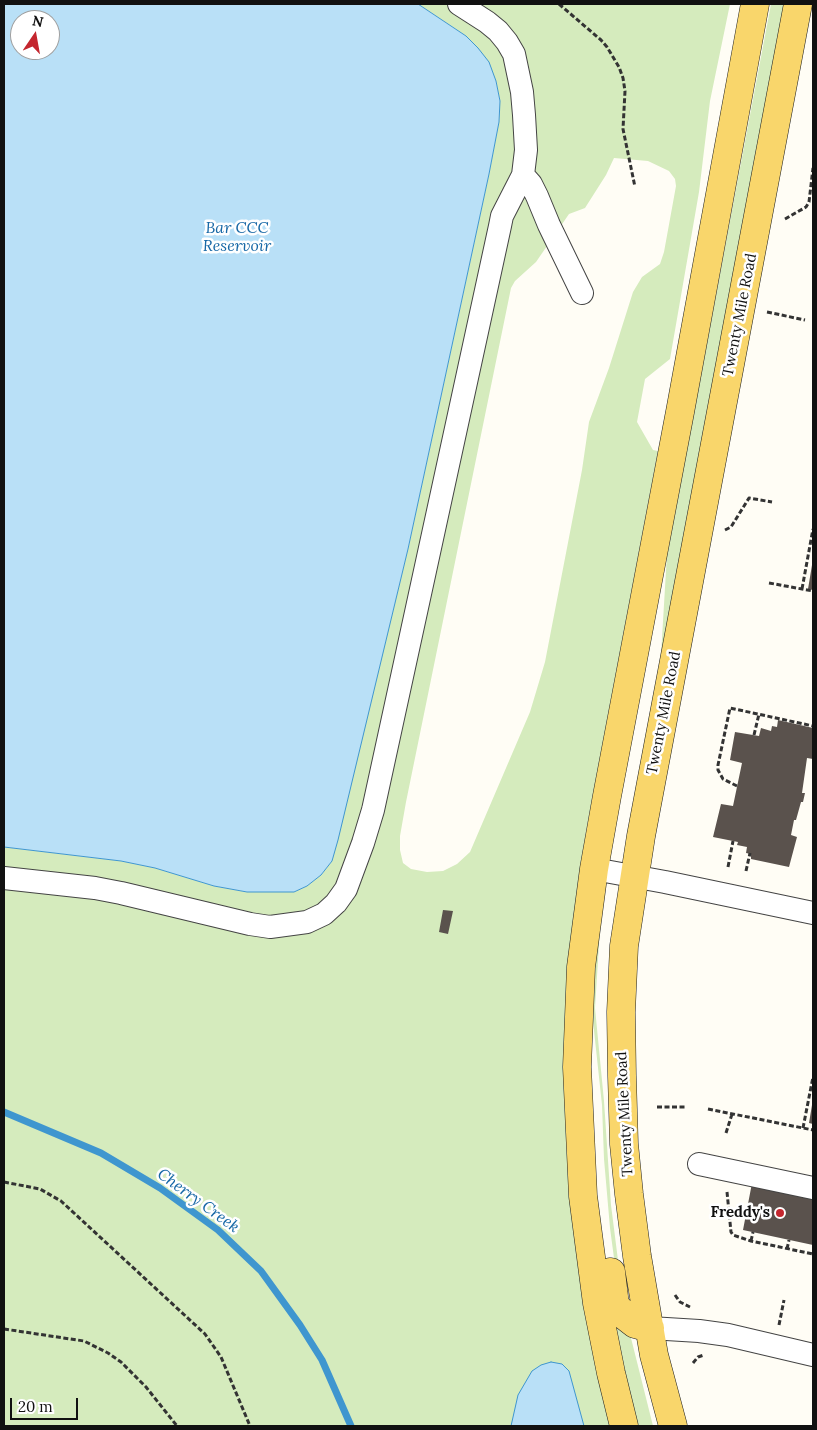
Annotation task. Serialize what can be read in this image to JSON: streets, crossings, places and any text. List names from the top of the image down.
{
  "streets": {
    "main road": ["Twenty Mile Road"]
  },
  "water": ["Bar CCC Reservoir", "Cherry Creek"],
  "places": ["Freddy's"],
  "scale_bar": "20 m",
  "north": "top"
}
